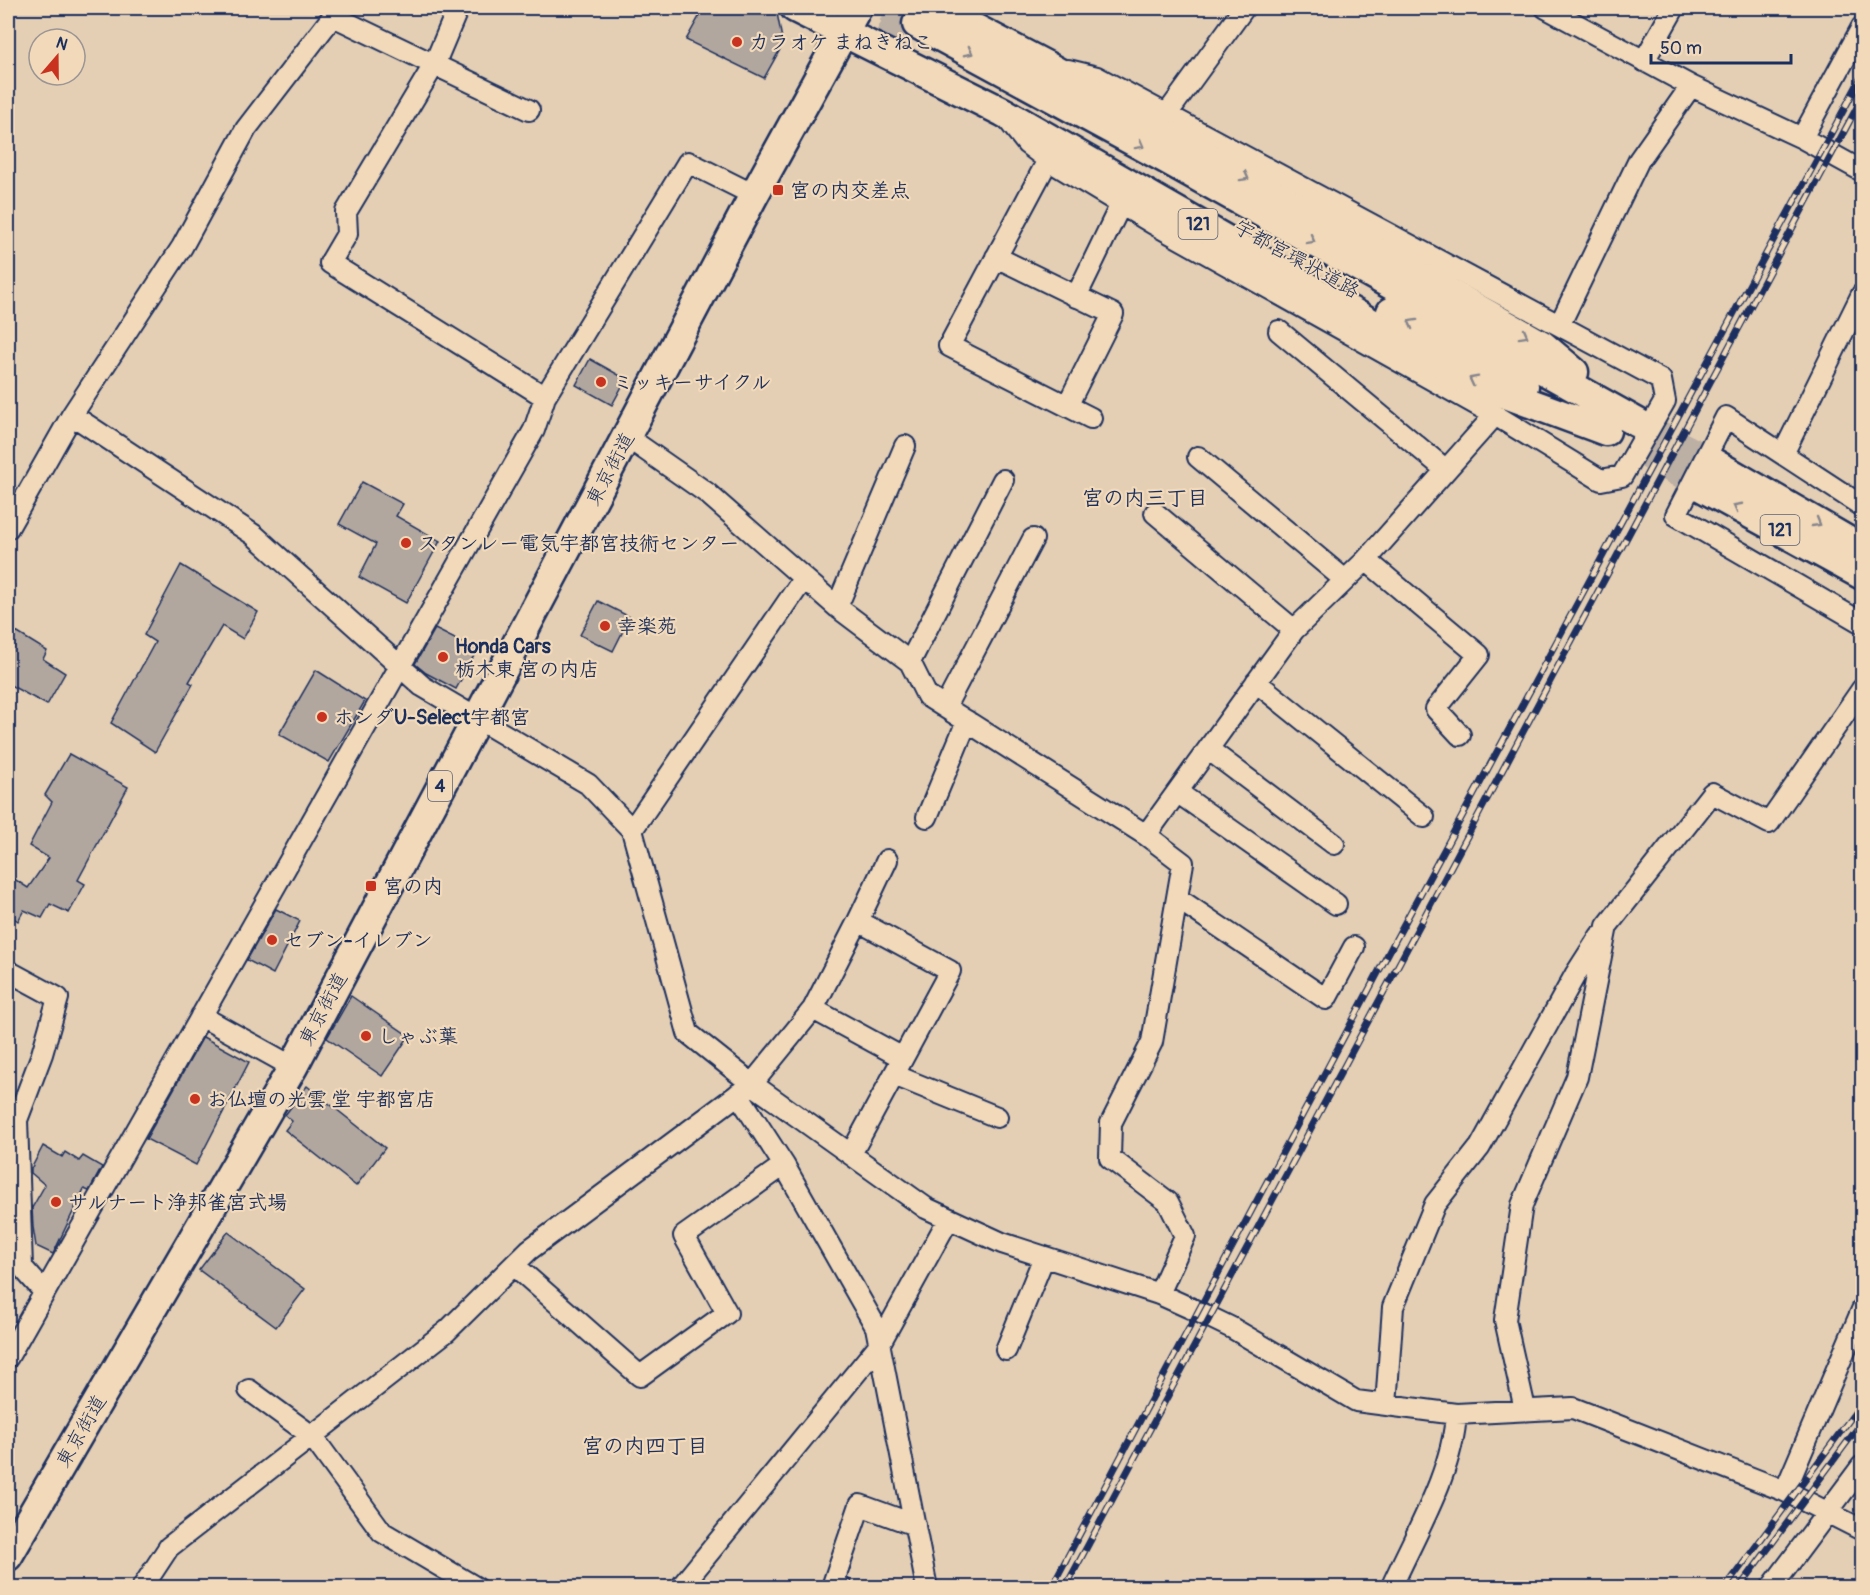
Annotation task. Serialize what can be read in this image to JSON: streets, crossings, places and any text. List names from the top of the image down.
{
  "streets": {
    "highway": [
      "121",
      "宇都宮環状道路",
      "東京街道",
      "4"
    ]
  },
  "crossings": [
    ["121", "宇都宮環状道路"],
    ["121", "東京街道"]
  ],
  "districts": ["宮の内三丁目", "宮の内四丁目"],
  "places": {
    "other": [
      "カラオケ まねきねこ",
      "ミッキーサイクル",
      "スタンレー電気宇都宮技術センター",
      "幸楽苑",
      "Honda Cars 栃木東 宮の内店",
      "ホンダU-Select宇都宮",
      "セブン-イレブン",
      "しゃぶ葉",
      "お仏壇の光雲 堂 宇都宮店",
      "サルナート浄邦雀宮式場"
    ],
    "transit": ["宮の内交差点", "宮の内"]
  },
  "scale_bar": "50 m",
  "north": "top"
}
